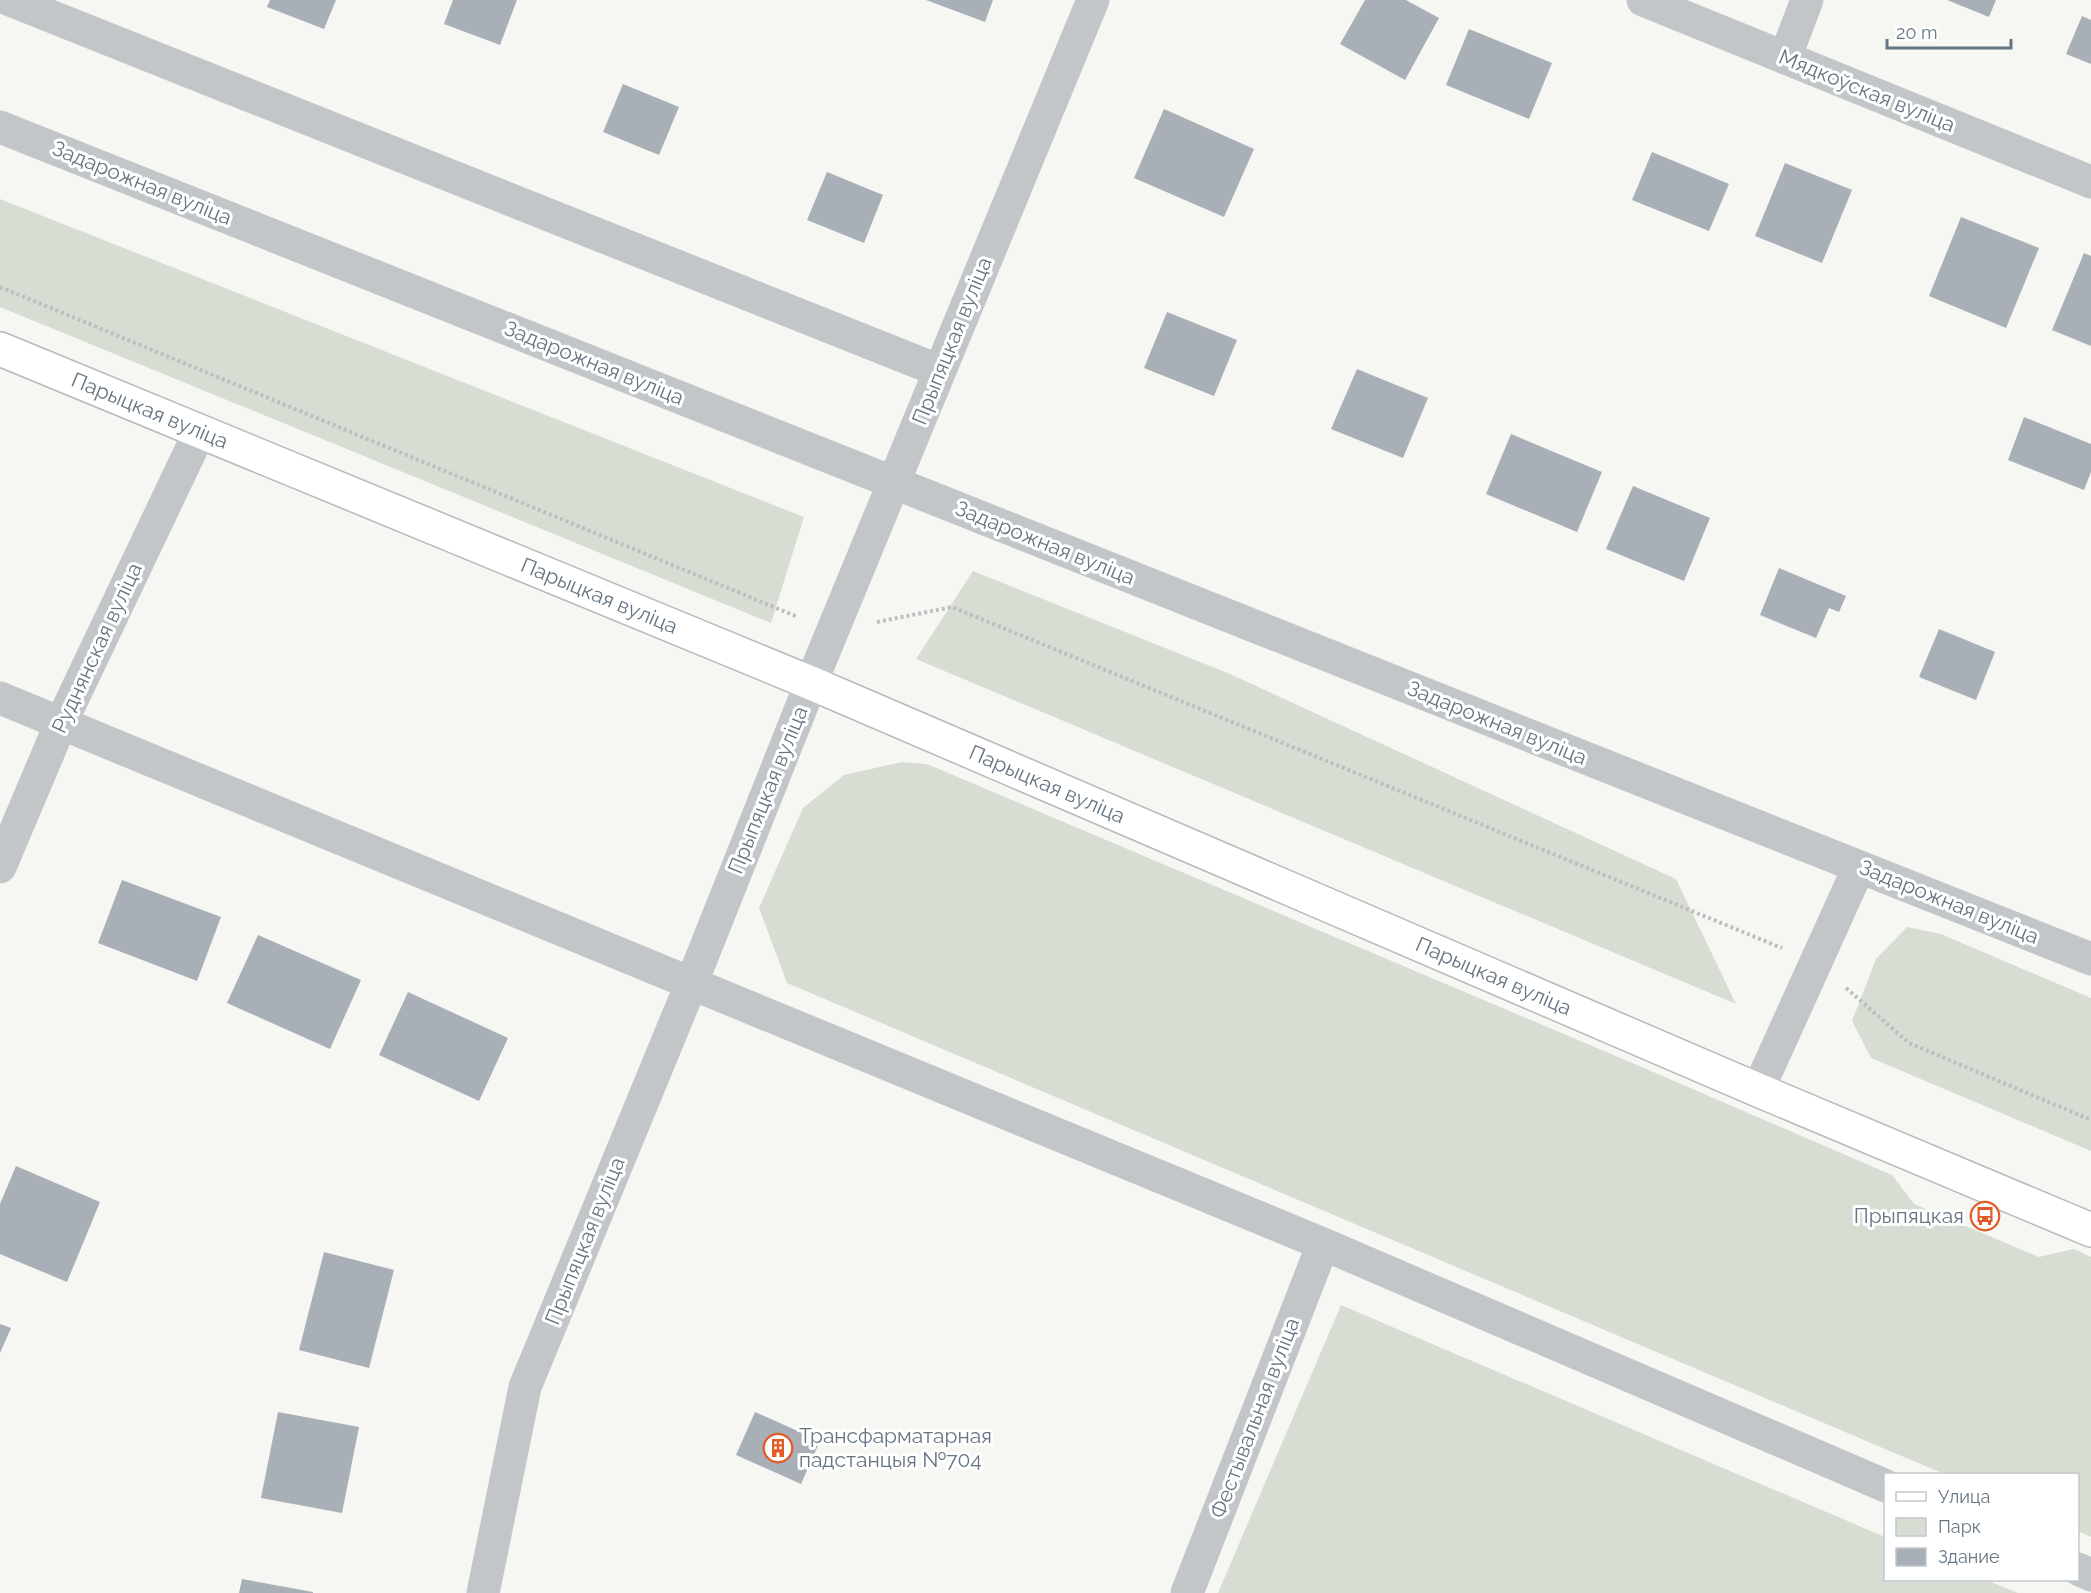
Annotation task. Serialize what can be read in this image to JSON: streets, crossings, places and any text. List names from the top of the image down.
{
  "streets": {
    "main road": ["Парыцкая вуліца"],
    "street": [
      "Мядкоўская вуліца",
      "Задарожная вуліца",
      "Прыпяцкая вуліца",
      "Руднянская вуліца",
      "Фестывальная вуліца"
    ]
  },
  "crossings": [
    ["Задарожная вуліца", "Прыпяцкая вуліца"],
    ["Прыпяцкая вуліца", "Парыцкая вуліца"],
    ["Парыцкая вуліца", "Руднянская вуліца"]
  ],
  "places": {
    "bus stop": ["Прыпяцкая"],
    "building": ["Трансфарматарная падстанцыя №704"]
  },
  "legend": ["Улица", "Парк", "Здание"],
  "scale_bar": "20 m"
}
